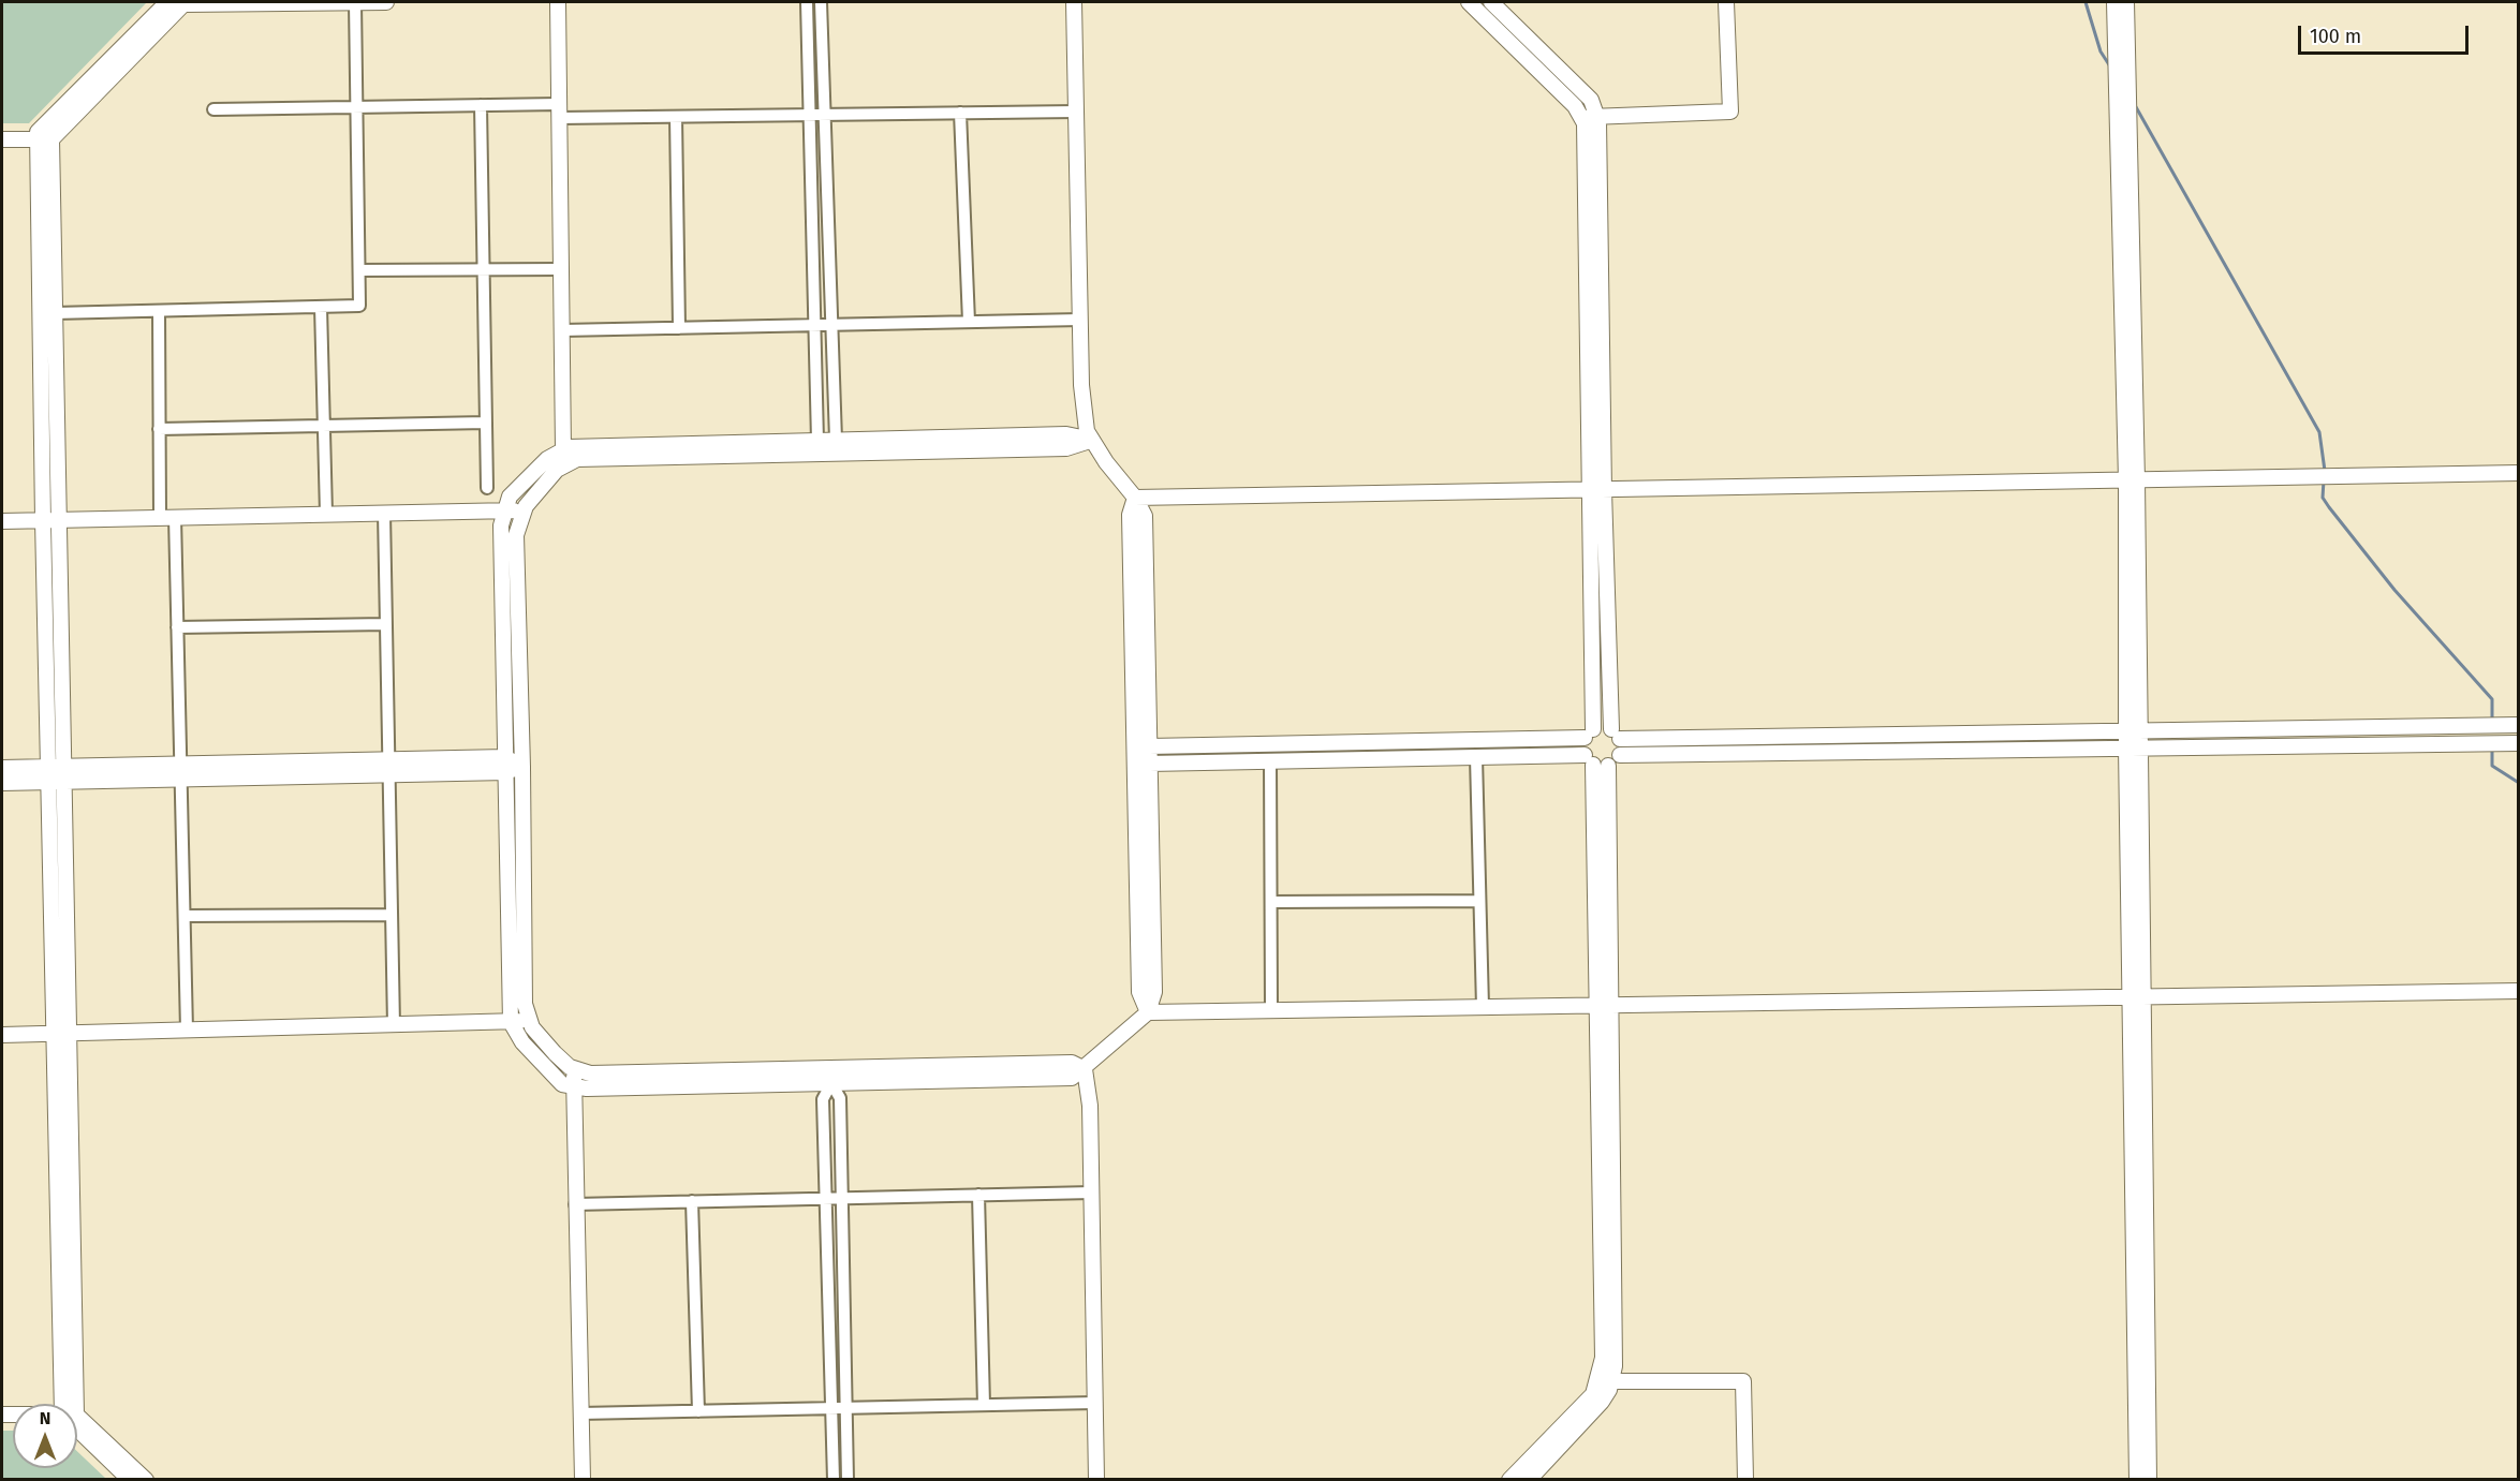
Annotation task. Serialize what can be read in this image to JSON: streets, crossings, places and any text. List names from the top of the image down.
{
  "scale_bar": "100 m",
  "north": "top"
}
